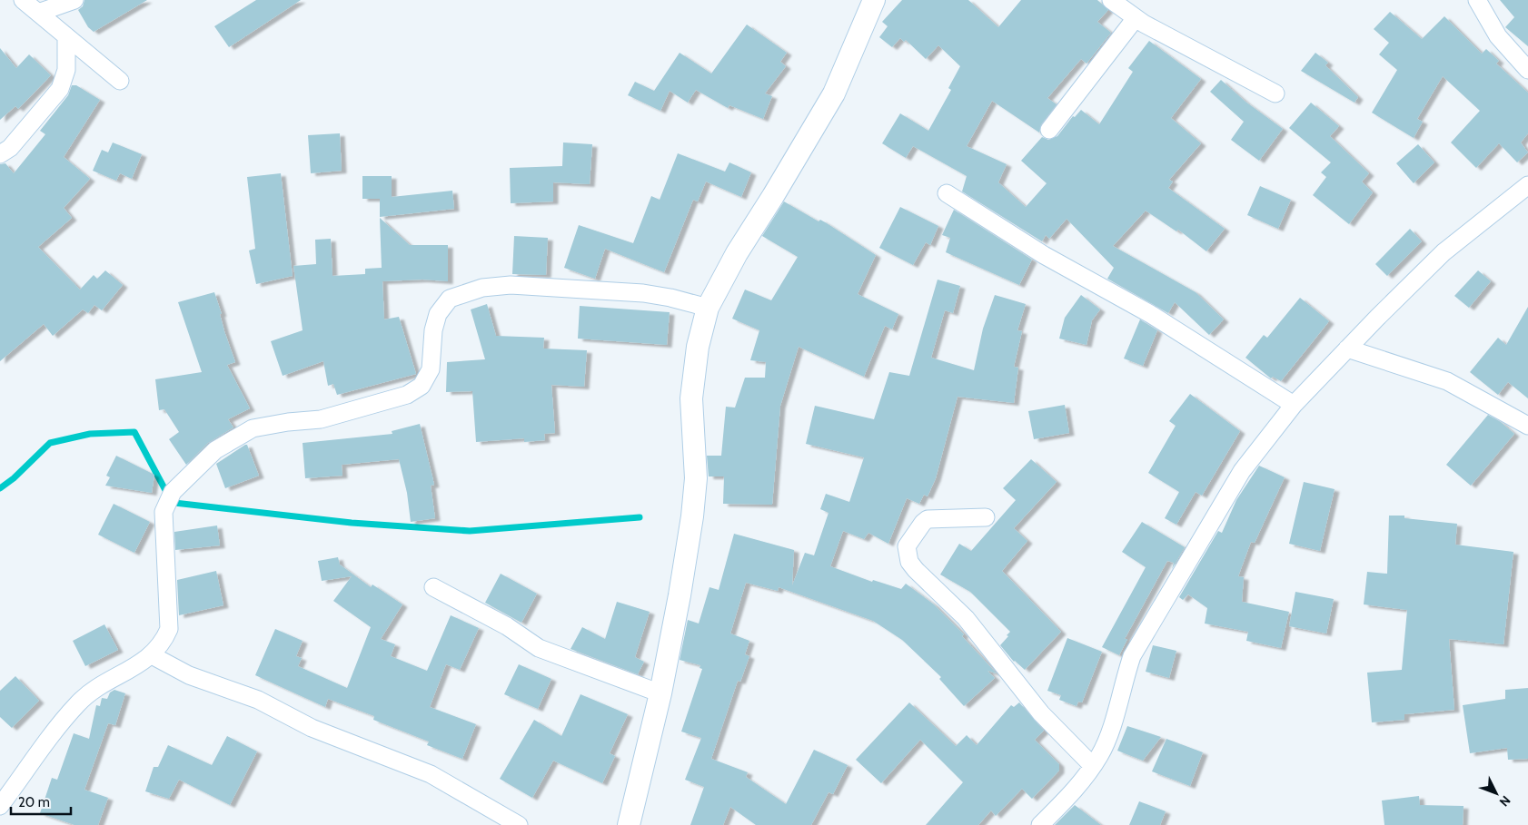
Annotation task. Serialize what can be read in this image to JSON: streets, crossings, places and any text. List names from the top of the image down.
{
  "scale_bar": "20 m",
  "north": "bottom right"
}
